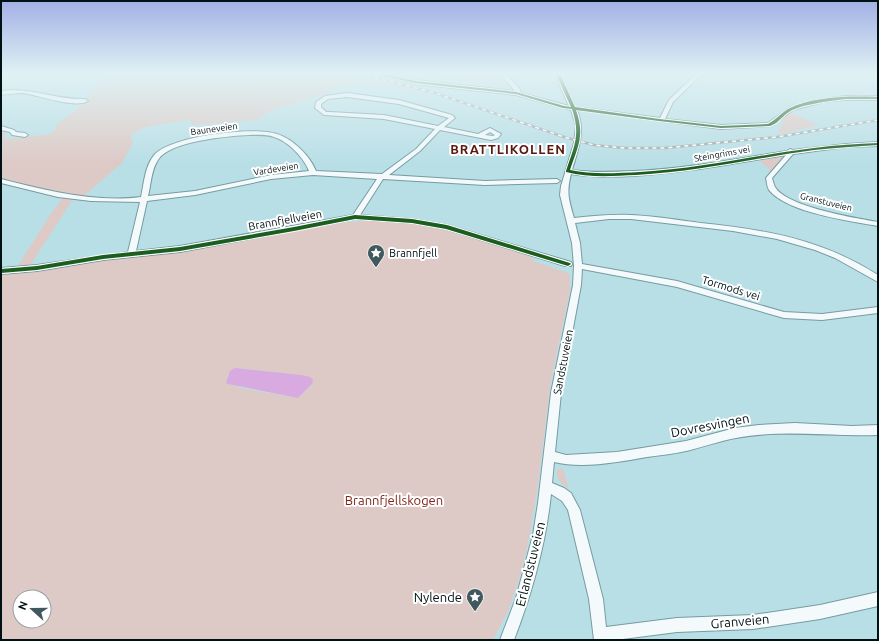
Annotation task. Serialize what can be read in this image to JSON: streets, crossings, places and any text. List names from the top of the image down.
{
  "streets": {
    "street": [
      "Bauneveien",
      "Steingrims vei",
      "Vardeveien",
      "Granstuveien",
      "Brannfjellveien",
      "Tormods vei",
      "Sandstuveien",
      "Dovresvingen",
      "Erlandstuveien",
      "Granveien"
    ]
  },
  "crossings": [
    ["Bauneveien", "Vardeveien"],
    ["Bauneveien", "Brannfjellveien"],
    ["Steingrims vei", "Granstuveien"],
    ["Steingrims vei", "Sandstuveien"],
    ["Tormods vei", "Sandstuveien"],
    ["Sandstuveien", "Dovresvingen"],
    ["Sandstuveien", "Erlandstuveien"]
  ],
  "districts": ["BRATTLIKOLLEN"],
  "parks": ["Brannfjellskogen"],
  "places": {
    "place": ["Brannfjell", "Nylende"]
  },
  "north": "left"
}
